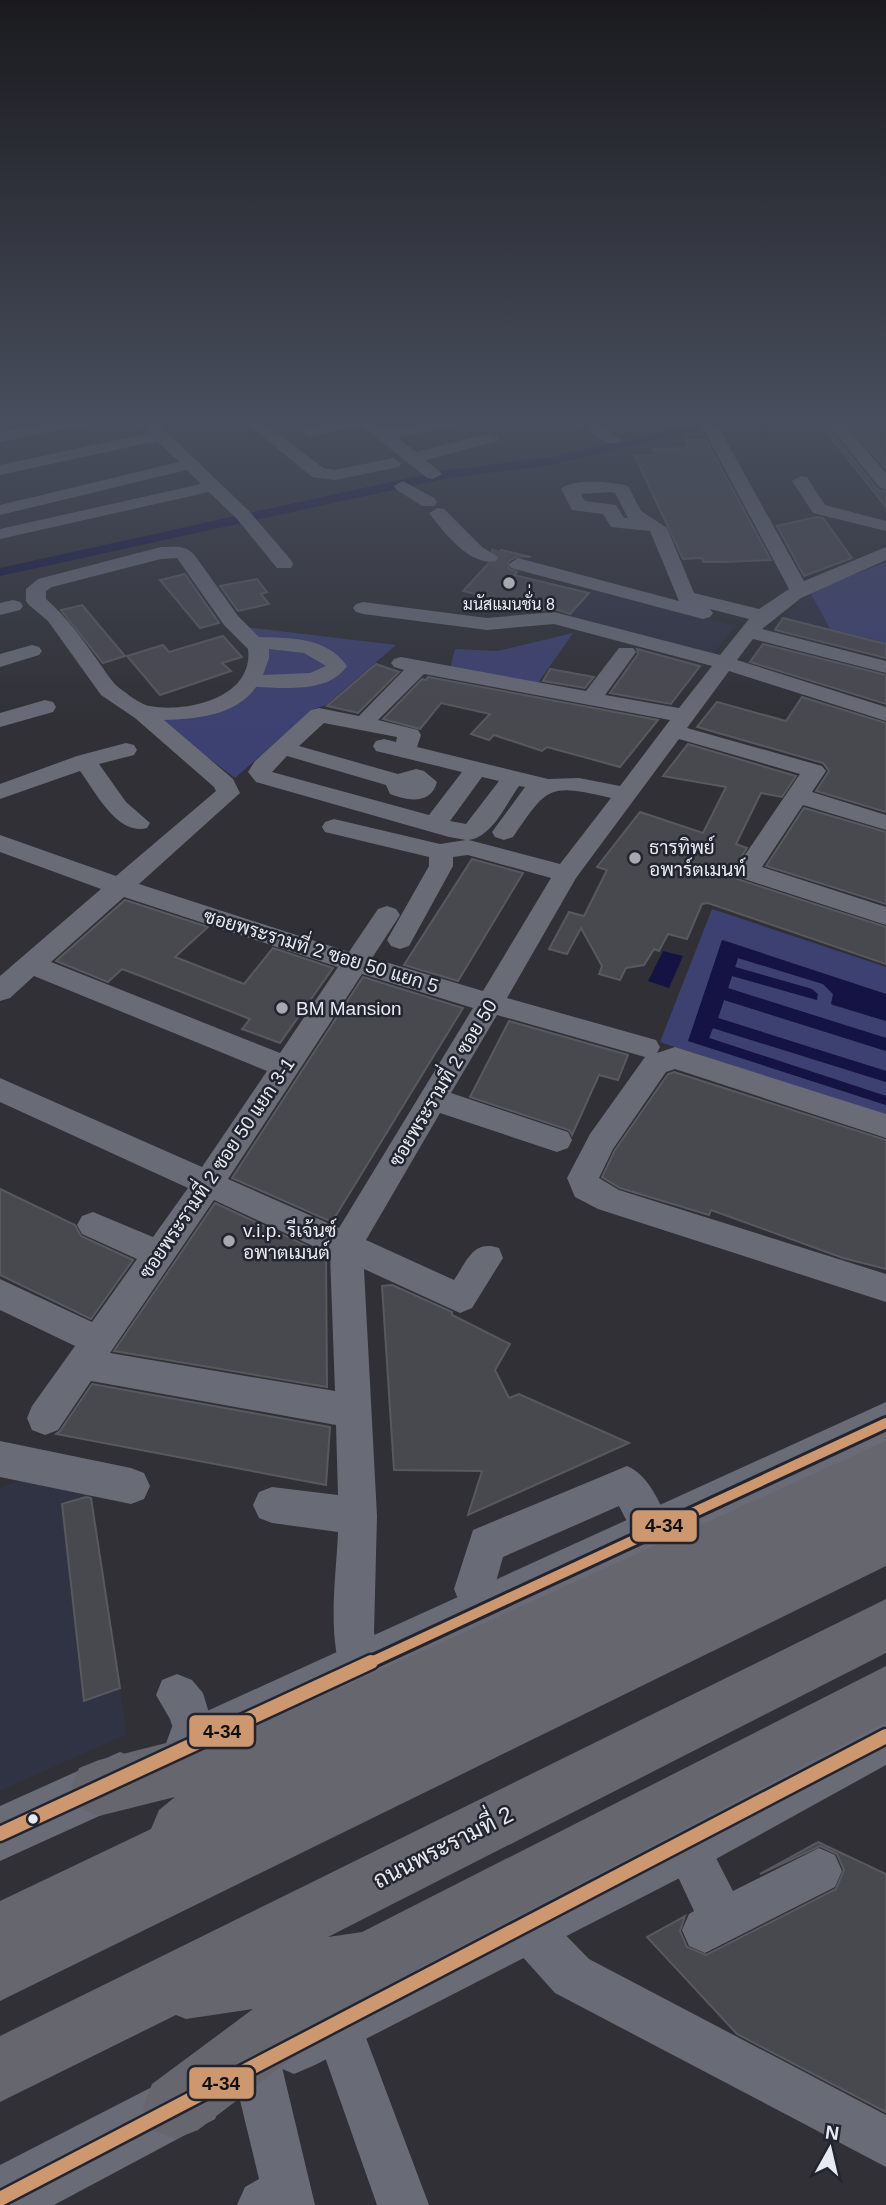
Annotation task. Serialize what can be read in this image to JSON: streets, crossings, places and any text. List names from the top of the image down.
{
  "streets": {
    "highway": ["ถนนพระรามที่ 2"],
    "street": ["ซอยพระรามที่ 2 ซอย 50 แยก 5", "ซอยพระรามที่ 2 ซอย 50", "ซอยพระรามที่ 2 ซอย 50 แยก 3-1"]
  },
  "crossings": [
    ["ซอยพระรามที่ 2 ซอย 50 แยก 5", "ซอยพระรามที่ 2 ซอย 50"],
    ["ซอยพระรามที่ 2 ซอย 50 แยก 5", "ซอยพระรามที่ 2 ซอย 50 แยก 3-1"]
  ],
  "places": [
    "มนัสแมนชั่่น 8",
    "ธารทิพย์ อพาร์ตเมนท์",
    "BM Mansion",
    "v.i.p. รีเจ้นซ์ อพาตเมนต์"
  ],
  "lines": ["transit line 4-34"],
  "north": "top"
}
